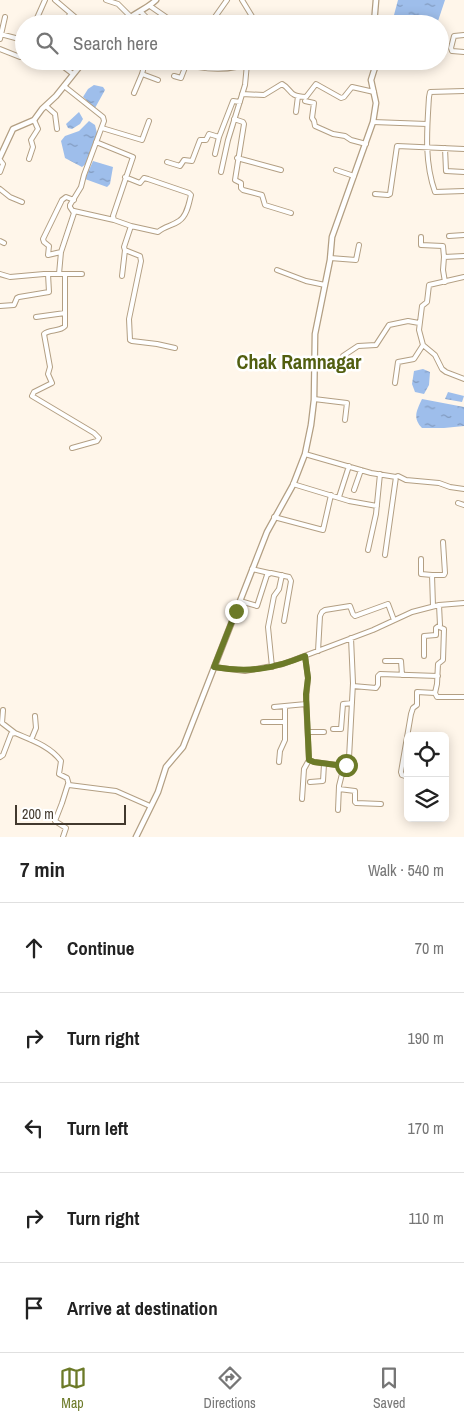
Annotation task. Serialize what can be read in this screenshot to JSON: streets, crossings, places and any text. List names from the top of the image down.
{
  "districts": ["Chak Ramnagar"],
  "scale_bar": "200 m",
  "page": {
    "search": "Search here",
    "scale": "200 m",
    "heading": ["7 min", "Walk · 540 m"],
    "list": [
      ["Continue", "70 m"],
      ["Turn right", "190 m"],
      ["Turn left", "170 m"],
      ["Turn right", "110 m"],
      "Arrive at destination"
    ],
    "nav": ["Map", "Directions", "Saved"]
  }
}
